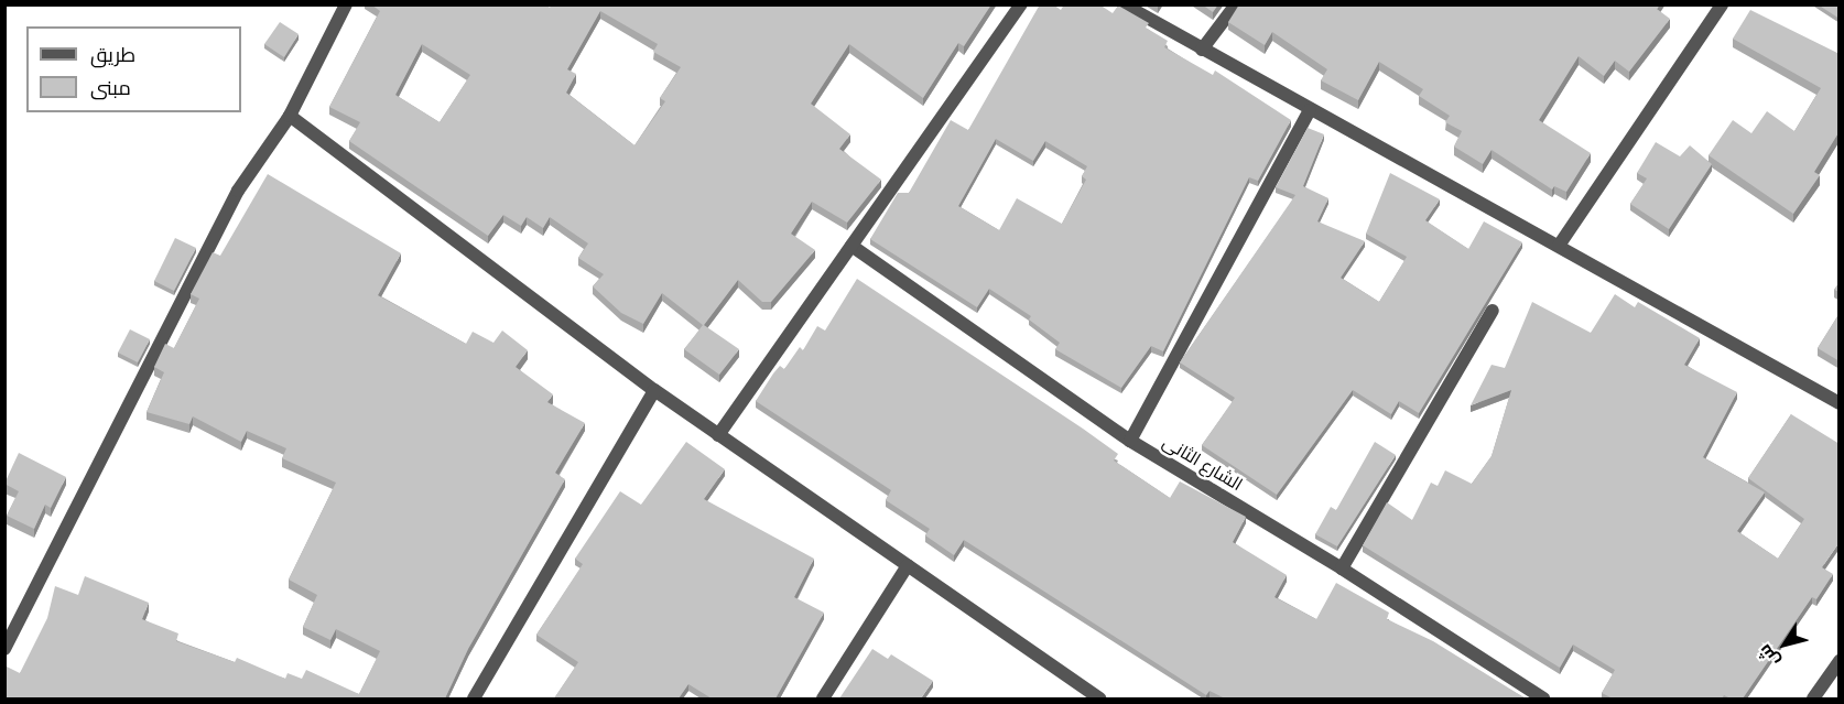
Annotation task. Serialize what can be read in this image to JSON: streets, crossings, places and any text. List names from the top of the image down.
{
  "streets": {
    "street": ["الشارع الثانى"]
  },
  "legend": ["طريق", "مبنى"],
  "north": "bottom left"
}
